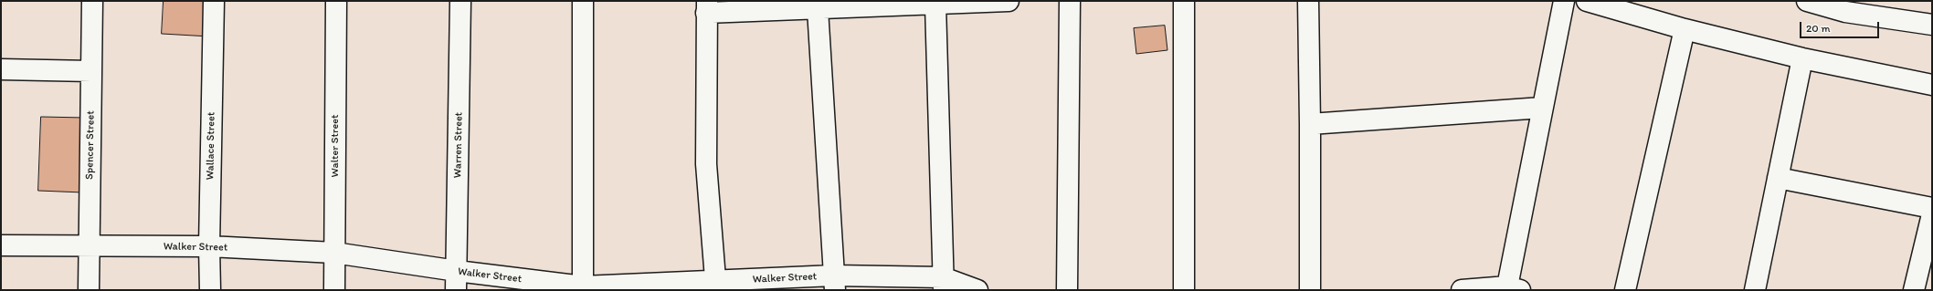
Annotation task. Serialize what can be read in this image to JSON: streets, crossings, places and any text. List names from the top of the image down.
{
  "streets": {
    "street": [
      "Spencer Street",
      "Warren Street",
      "Wallace Street",
      "Walter Street",
      "Walker Street"
    ]
  },
  "crossings": [
    ["Spencer Street", "Walker Street"],
    ["Warren Street", "Walker Street"],
    ["Wallace Street", "Walker Street"],
    ["Walter Street", "Walker Street"]
  ],
  "scale_bar": "20 m"
}
